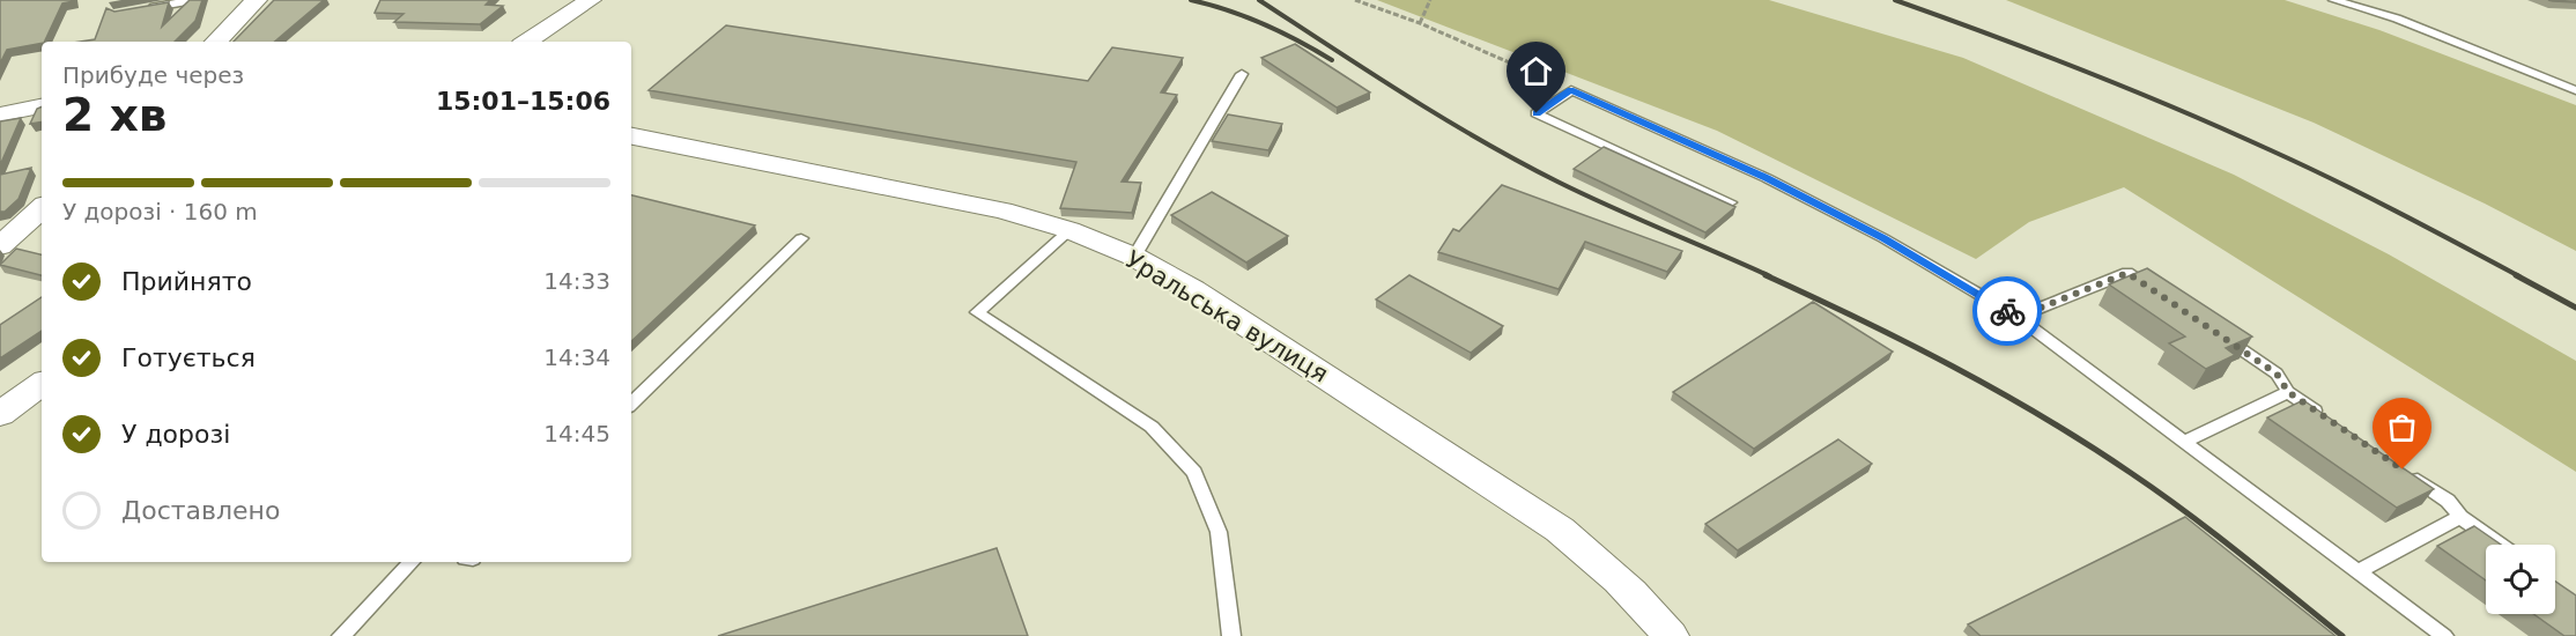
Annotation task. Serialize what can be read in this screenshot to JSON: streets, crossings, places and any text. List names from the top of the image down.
{
  "streets": {
    "street": ["Уральська вулиця"]
  },
  "page": {
    "heading": ["2 хв", "Прибуде через", "15:01–15:06"],
    "bar": "У дорозі · 160 m",
    "list": [
      ["Прийнято", "14:33"],
      ["Готується", "14:34"],
      ["У дорозі", "14:45"],
      "Доставлено"
    ]
  }
}
